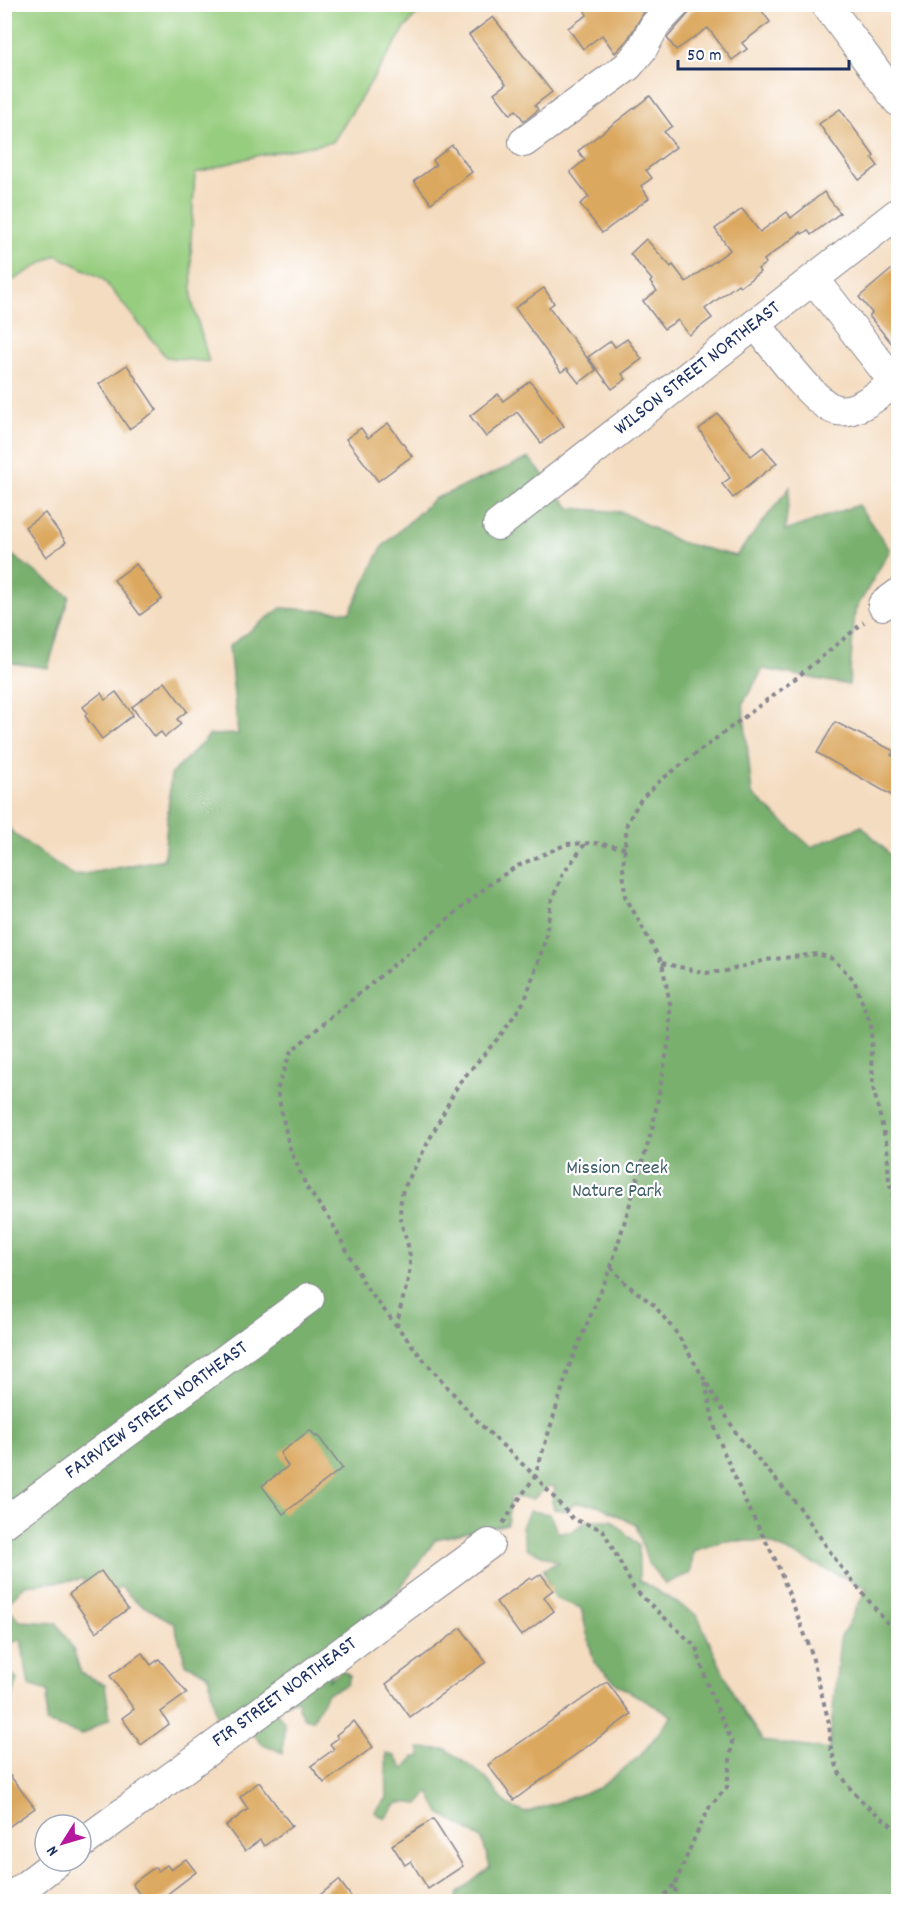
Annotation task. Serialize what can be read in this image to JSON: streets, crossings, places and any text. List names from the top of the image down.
{
  "streets": {
    "street": ["WILSON STREET NORTHEAST", "FAIRVIEW STREET NORTHEAST", "FIR STREET NORTHEAST"]
  },
  "parks": ["Mission Creek Nature Park"],
  "scale_bar": "50 m",
  "north": "bottom left"
}
